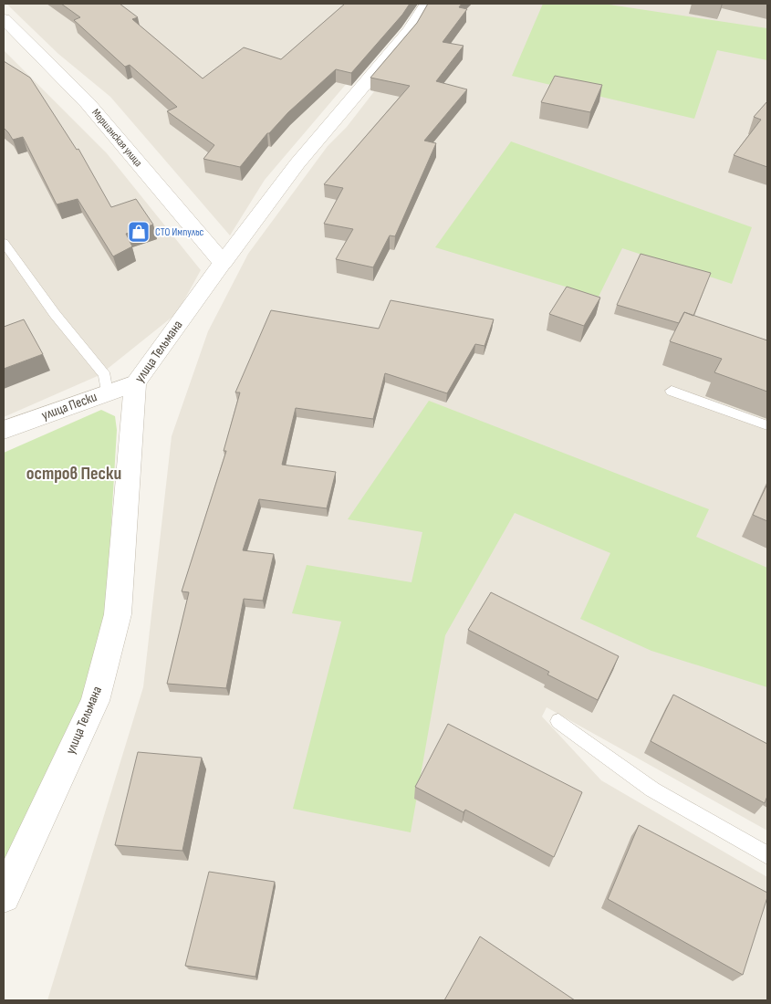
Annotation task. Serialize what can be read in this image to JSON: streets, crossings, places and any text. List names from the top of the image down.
{
  "streets": {
    "street": ["Моршанская улица", "улица Тельмана", "улица Пески"]
  },
  "crossings": [
    ["Моршанская улица", "улица Тельмана"],
    ["улица Тельмана", "улица Пески"]
  ],
  "districts": ["остров Пески"],
  "places": {
    "shop": ["СТО Импульс"]
  }
}
